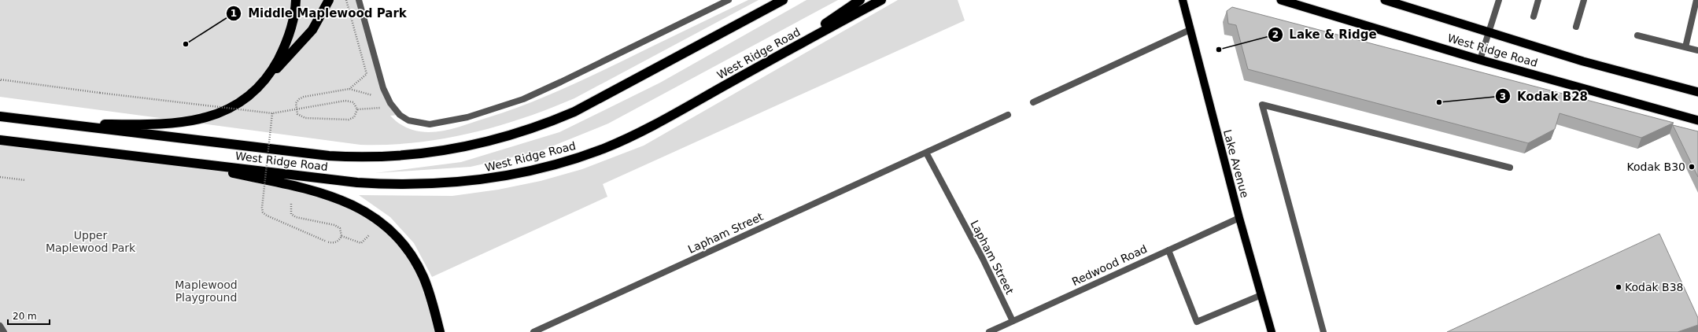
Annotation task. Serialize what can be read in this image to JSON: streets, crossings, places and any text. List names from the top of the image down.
{
  "streets": {
    "highway": ["West Ridge Road"],
    "main road": ["Lake Avenue"],
    "street": ["Lapham Street", "Redwood Road"]
  },
  "crossings": [
    ["Lake Avenue", "Redwood Road"],
    ["Lapham Street", "Redwood Road"]
  ],
  "parks": ["Upper Maplewood Park", "Maplewood Playground"],
  "places": [
    "Middle Maplewood Park",
    "Lake & Ridge",
    "Kodak B28",
    "Kodak B30",
    "Kodak B38"
  ],
  "scale_bar": "20 m"
}
